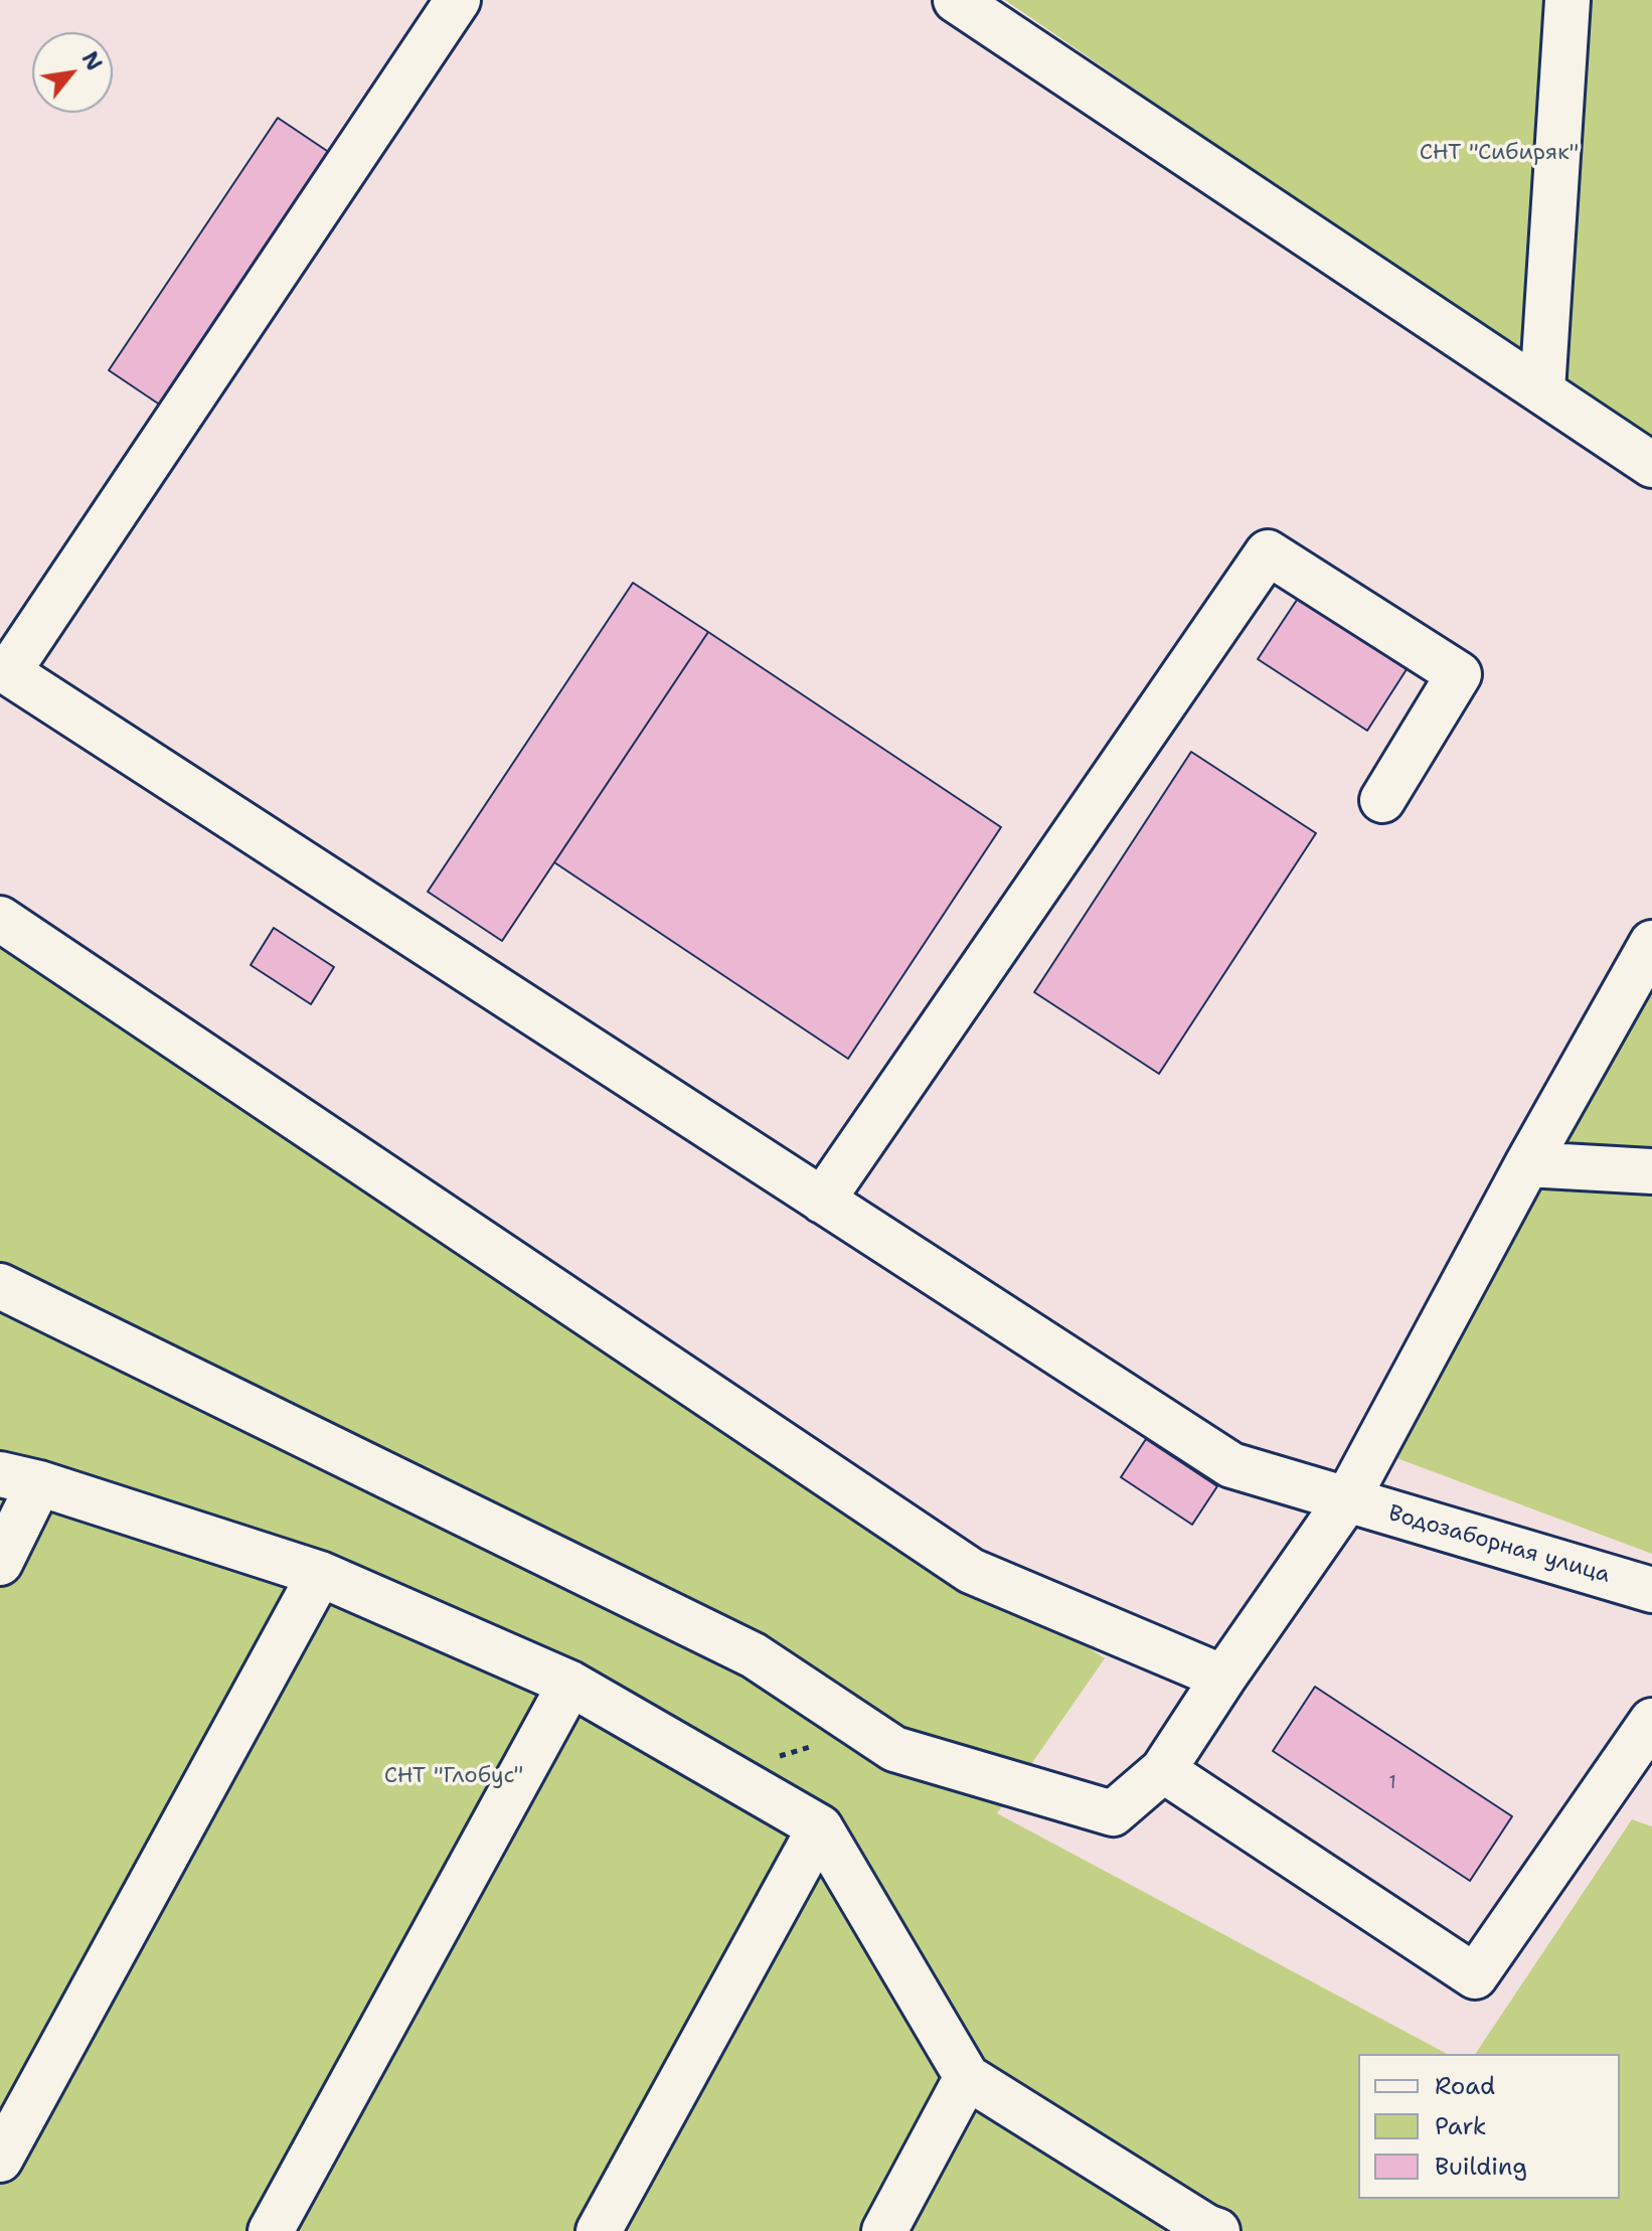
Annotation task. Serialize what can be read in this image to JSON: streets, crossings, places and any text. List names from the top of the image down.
{
  "streets": {
    "lane": ["Водозаборная улица"]
  },
  "parks": ["СНТ \"Сибиряк\"", "СНТ \"Глобус\""],
  "house_numbers": ["1"],
  "legend": ["Road", "Park", "Building"],
  "north": "top right"
}
